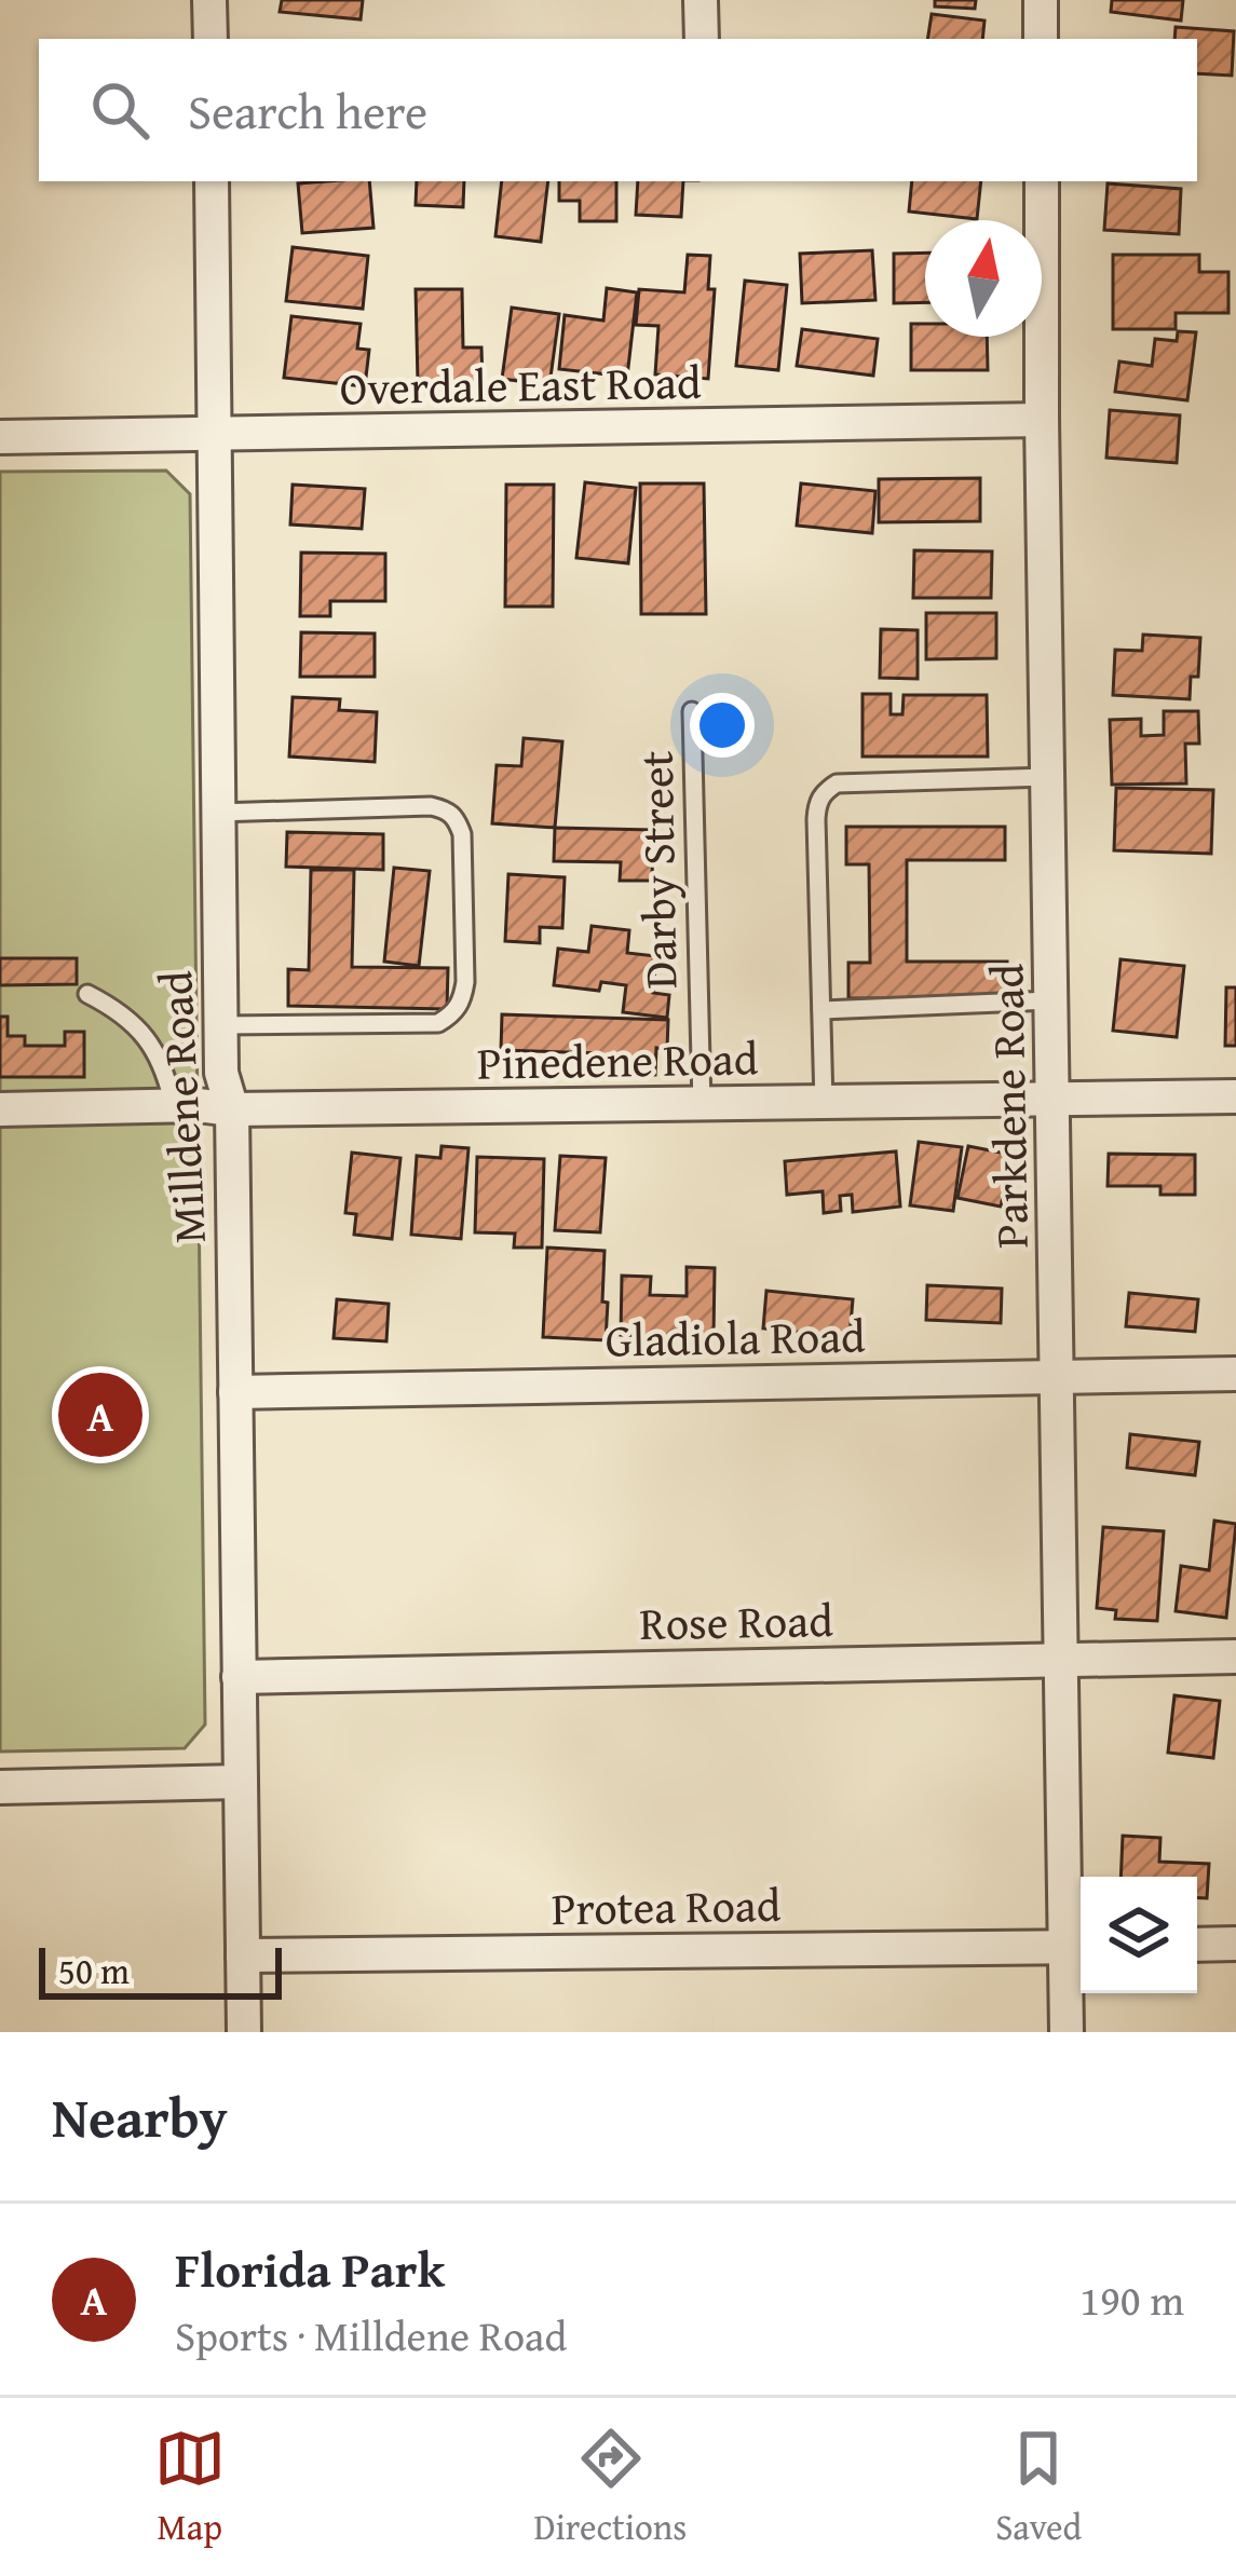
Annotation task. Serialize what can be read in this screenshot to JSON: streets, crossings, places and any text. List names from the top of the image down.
{
  "streets": {
    "street": [
      "Overdale East Road",
      "Pinedene Road",
      "Parkdene Road",
      "Milldene Road",
      "Gladiola Road",
      "Rose Road",
      "Protea Road"
    ],
    "lane": ["Darby Street"]
  },
  "crossings": [
    ["Overdale East Road", "Parkdene Road"],
    ["Overdale East Road", "Milldene Road"],
    ["Darby Street", "Pinedene Road"],
    ["Pinedene Road", "Parkdene Road"],
    ["Pinedene Road", "Milldene Road"],
    ["Parkdene Road", "Gladiola Road"],
    ["Parkdene Road", "Rose Road"],
    ["Parkdene Road", "Protea Road"],
    ["Milldene Road", "Gladiola Road"],
    ["Milldene Road", "Rose Road"],
    ["Milldene Road", "Protea Road"]
  ],
  "scale_bar": "50 m",
  "north": "top",
  "page": {
    "search": "Search here",
    "pins": "A",
    "scale": "50 m",
    "heading": "Nearby",
    "list": [
      {
        "mark": "A",
        "name": "Florida Park",
        "note": "Sports · Milldene Road",
        "value": "190 m"
      }
    ],
    "nav": ["Map", "Directions", "Saved"]
  }
}
